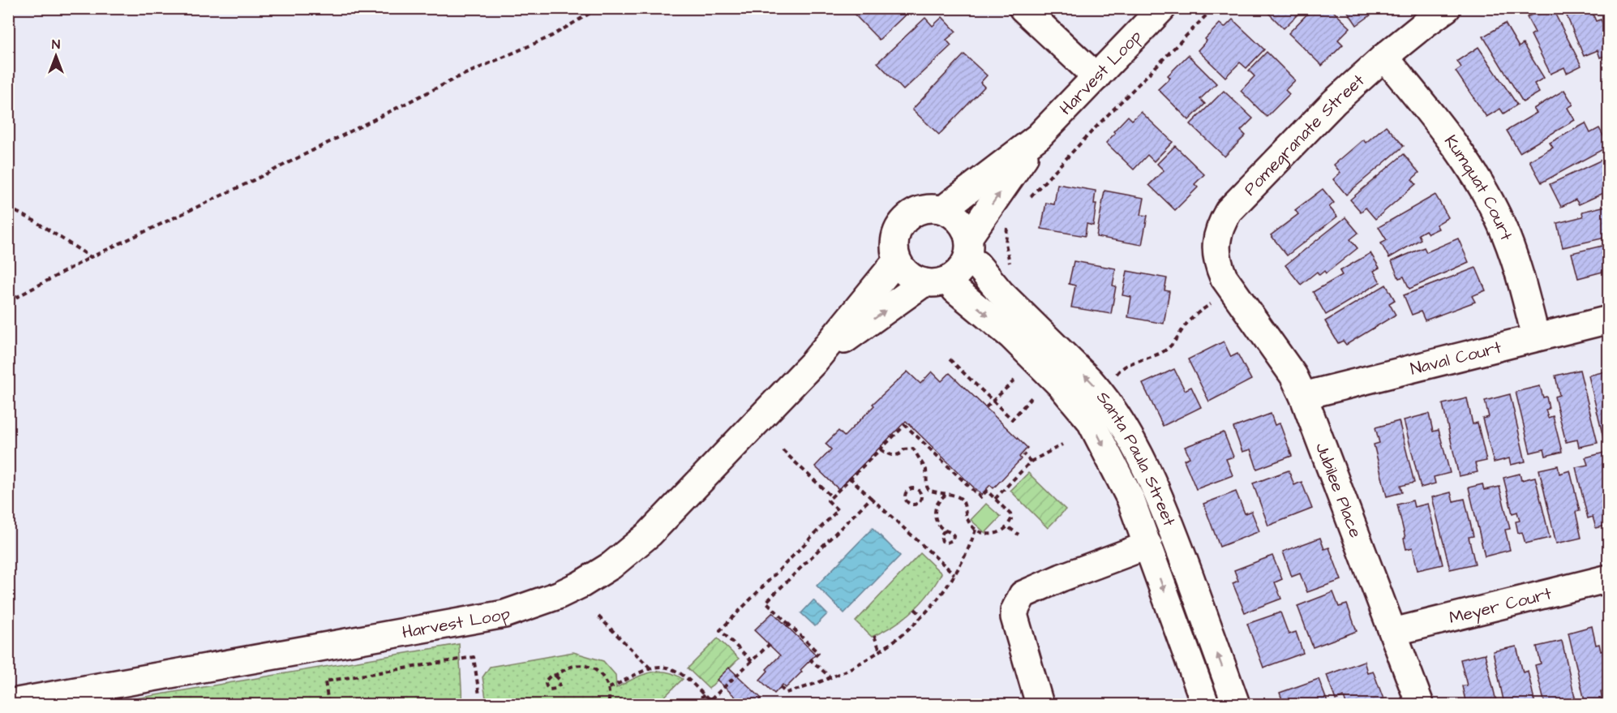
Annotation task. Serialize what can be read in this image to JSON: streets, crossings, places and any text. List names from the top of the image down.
{
  "streets": {
    "street": [
      "Harvest Loop",
      "Pomegranate Street",
      "Kumquat Court",
      "Naval Court",
      "Santa Paula Street",
      "Jubilee Place",
      "Meyer Court"
    ]
  },
  "crossings": [
    ["Harvest Loop", "Santa Paula Street"],
    ["Pomegranate Street", "Kumquat Court"],
    ["Pomegranate Street", "Jubilee Place"],
    ["Kumquat Court", "Naval Court"],
    ["Naval Court", "Jubilee Place"],
    ["Jubilee Place", "Meyer Court"]
  ],
  "north": "top"
}
